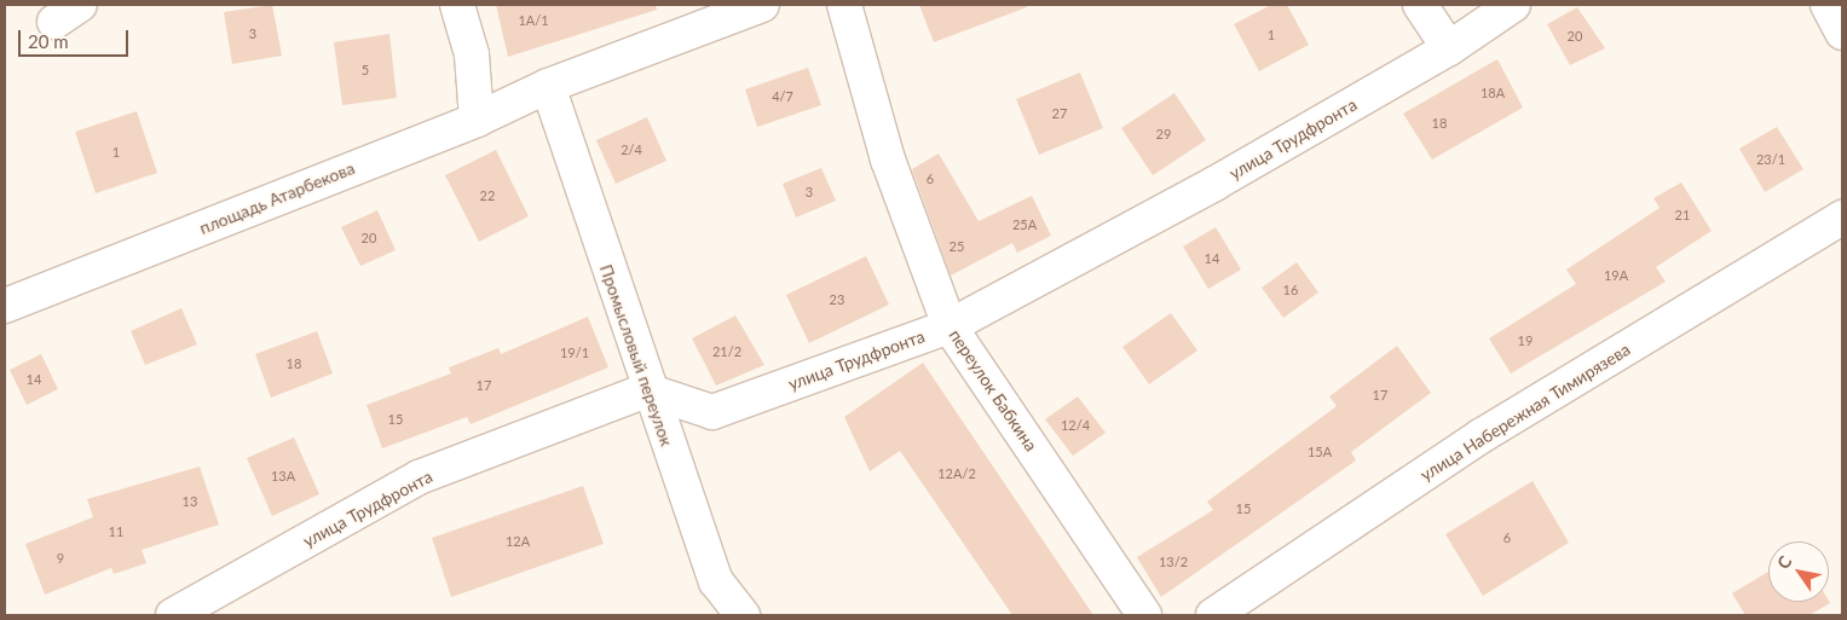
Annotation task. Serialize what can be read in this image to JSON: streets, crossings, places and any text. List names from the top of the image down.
{
  "streets": {
    "street": [
      "улица Трудфронта",
      "площадь Атарбекова",
      "Промысловый переулок",
      "переулок Бабкина",
      "улица Набережная Тимирязева"
    ]
  },
  "crossings": [
    ["улица Трудфронта", "Промысловый переулок"],
    ["улица Трудфронта", "переулок Бабкина"],
    ["площадь Атарбекова", "Промысловый переулок"]
  ],
  "house_numbers": [
    "1А/1",
    "3",
    "1",
    "20",
    "5",
    "18А",
    "4/7",
    "27",
    "18",
    "29",
    "2/4",
    "1",
    "23/1",
    "6",
    "3",
    "22",
    "21",
    "25А",
    "20",
    "25",
    "14",
    "19А",
    "16",
    "23",
    "19",
    "21/2",
    "19/1",
    "18",
    "14",
    "17",
    "17",
    "15",
    "12/4",
    "15А",
    "12А/2",
    "13А",
    "13",
    "15",
    "11",
    "6",
    "12А",
    "9",
    "13/2"
  ],
  "scale_bar": "20 m",
  "north": "top left"
}
